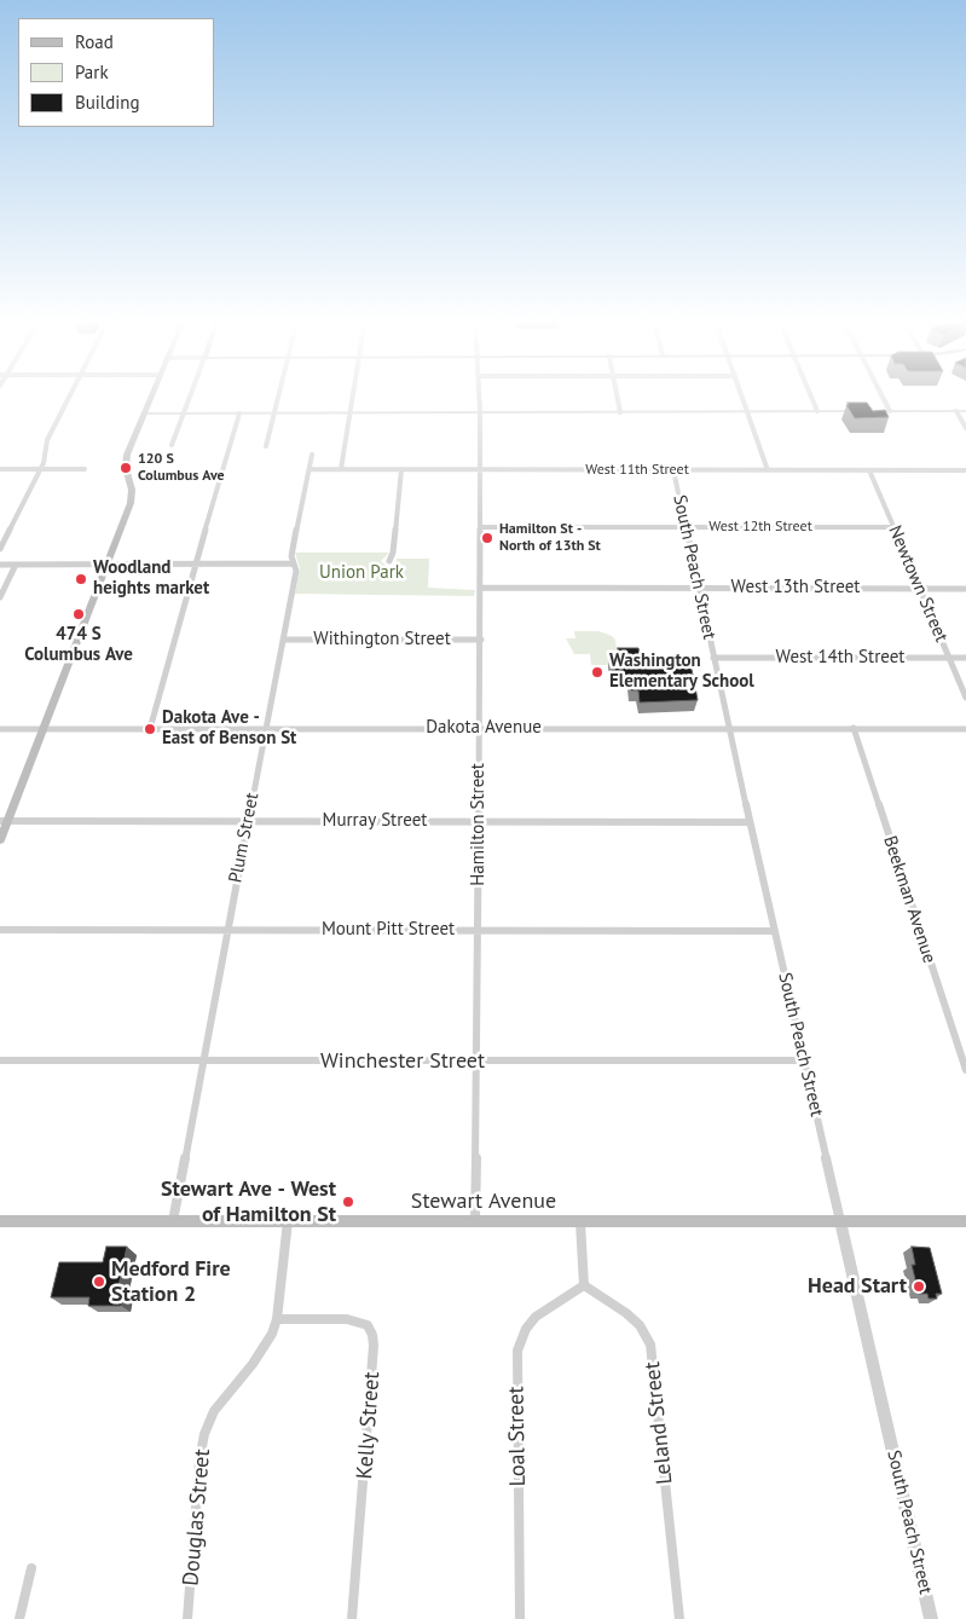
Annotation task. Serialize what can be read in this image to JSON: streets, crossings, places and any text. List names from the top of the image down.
{
  "streets": {
    "main road": ["Stewart Avenue"],
    "street": [
      "West 11th Street",
      "West 12th Street",
      "South Peach Street",
      "Newtown Street",
      "West 13th Street",
      "Withington Street",
      "West 14th Street",
      "Dakota Avenue",
      "Murray Street",
      "Hamilton Street",
      "Plum Street",
      "Beekman Avenue",
      "Mount Pitt Street",
      "Winchester Street",
      "Leland Street",
      "Kelly Street",
      "Loal Street",
      "Douglas Street"
    ]
  },
  "crossings": [
    ["West 11th Street", "South Peach Street"],
    ["West 11th Street", "Newtown Street"],
    ["West 11th Street", "Hamilton Street"],
    ["West 11th Street", "Plum Street"],
    ["West 12th Street", "South Peach Street"],
    ["West 12th Street", "Newtown Street"],
    ["West 12th Street", "Hamilton Street"],
    ["South Peach Street", "West 13th Street"],
    ["South Peach Street", "West 14th Street"],
    ["South Peach Street", "Dakota Avenue"],
    ["South Peach Street", "Murray Street"],
    ["South Peach Street", "Mount Pitt Street"],
    ["South Peach Street", "Winchester Street"],
    ["South Peach Street", "Stewart Avenue"],
    ["Newtown Street", "West 13th Street"],
    ["Newtown Street", "West 14th Street"],
    ["West 13th Street", "Hamilton Street"],
    ["Withington Street", "Hamilton Street"],
    ["Withington Street", "Plum Street"],
    ["Dakota Avenue", "Hamilton Street"],
    ["Dakota Avenue", "Plum Street"],
    ["Dakota Avenue", "Beekman Avenue"],
    ["Murray Street", "Hamilton Street"],
    ["Murray Street", "Plum Street"],
    ["Hamilton Street", "Mount Pitt Street"],
    ["Hamilton Street", "Winchester Street"],
    ["Hamilton Street", "Stewart Avenue"],
    ["Plum Street", "Mount Pitt Street"],
    ["Plum Street", "Winchester Street"],
    ["Plum Street", "Stewart Avenue"],
    ["Stewart Avenue", "Douglas Street"],
    ["Leland Street", "Loal Street"],
    ["Kelly Street", "Douglas Street"]
  ],
  "parks": ["Union Park"],
  "places": [
    "120 S Columbus Ave",
    "Hamilton St - North of 13th St",
    "Woodland heights market",
    "474 S Columbus Ave",
    "Washington Elementary School",
    "Dakota Ave - East of Benson St",
    "Stewart Ave - West of Hamilton St",
    "Medford Fire Station 2",
    "Head Start"
  ],
  "legend": ["Road", "Park", "Building"]
}
